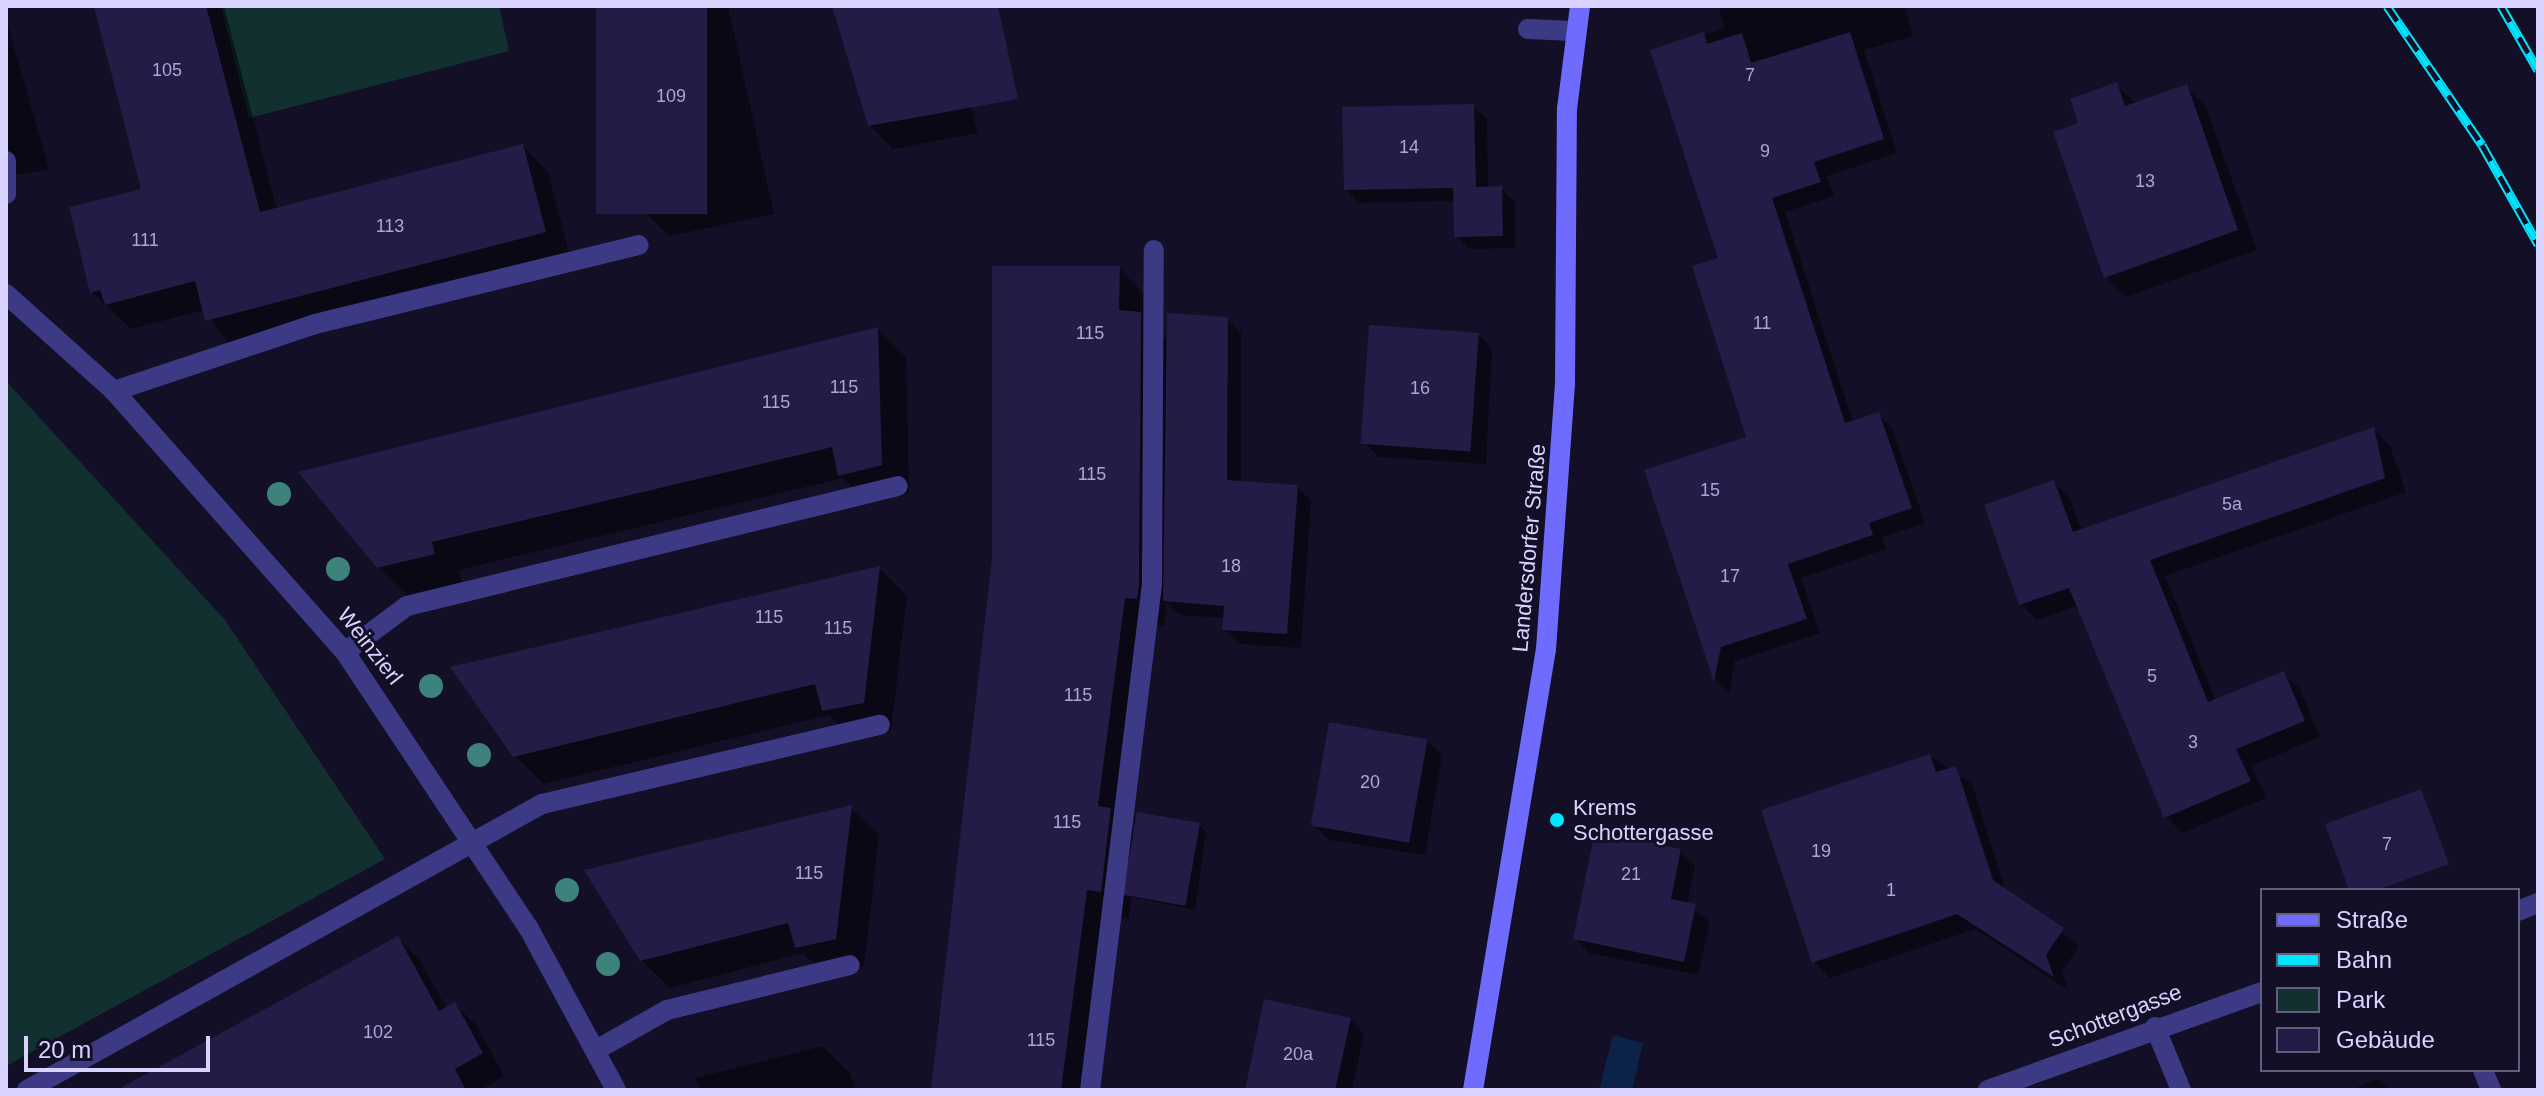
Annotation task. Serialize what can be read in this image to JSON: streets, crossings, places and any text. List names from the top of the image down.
{
  "streets": {
    "main road": ["Landersdorfer Straße"],
    "street": ["Weinzierl", "Schottergasse"]
  },
  "places": ["Krems Schottergasse"],
  "house_numbers": [
    "105",
    "7",
    "109",
    "14",
    "9",
    "13",
    "113",
    "111",
    "11",
    "115",
    "115",
    "16",
    "115",
    "115",
    "15",
    "5a",
    "18",
    "17",
    "115",
    "115",
    "5",
    "115",
    "3",
    "20",
    "115",
    "7",
    "19",
    "115",
    "21",
    "1",
    "102",
    "115",
    "20a"
  ],
  "legend": [
    "Straße",
    "Bahn",
    "Park",
    "Gebäude"
  ],
  "scale_bar": "20 m"
}
